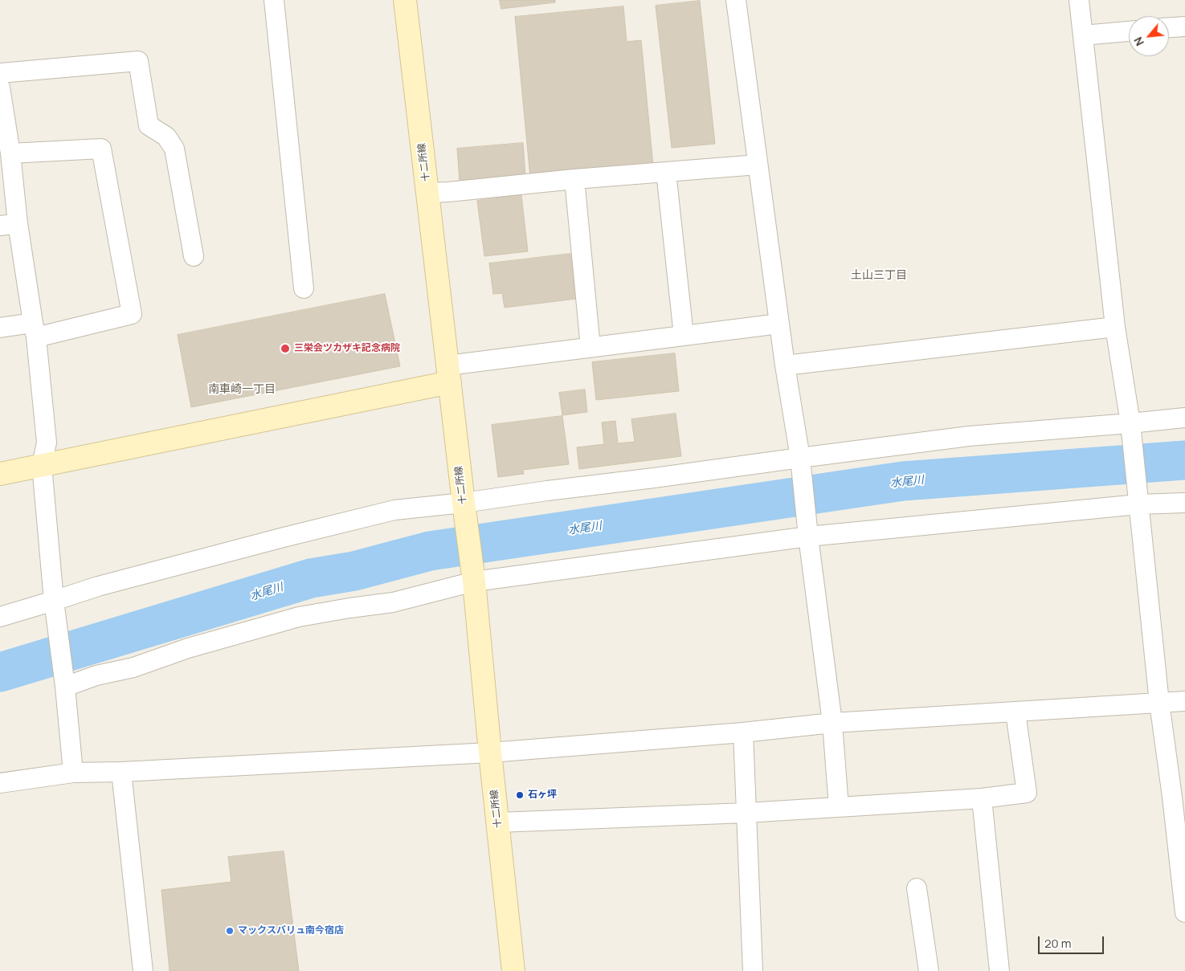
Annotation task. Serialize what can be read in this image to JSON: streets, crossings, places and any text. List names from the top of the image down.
{
  "streets": {
    "street": ["十二所線"]
  },
  "districts": ["土山三丁目", "南車崎一丁目"],
  "water": ["水尾川"],
  "places": ["三栄会ツカザキ記念病院", "石ヶ坪", "マックスバリュ南今宿店"],
  "scale_bar": "20 m",
  "north": "bottom left"
}
